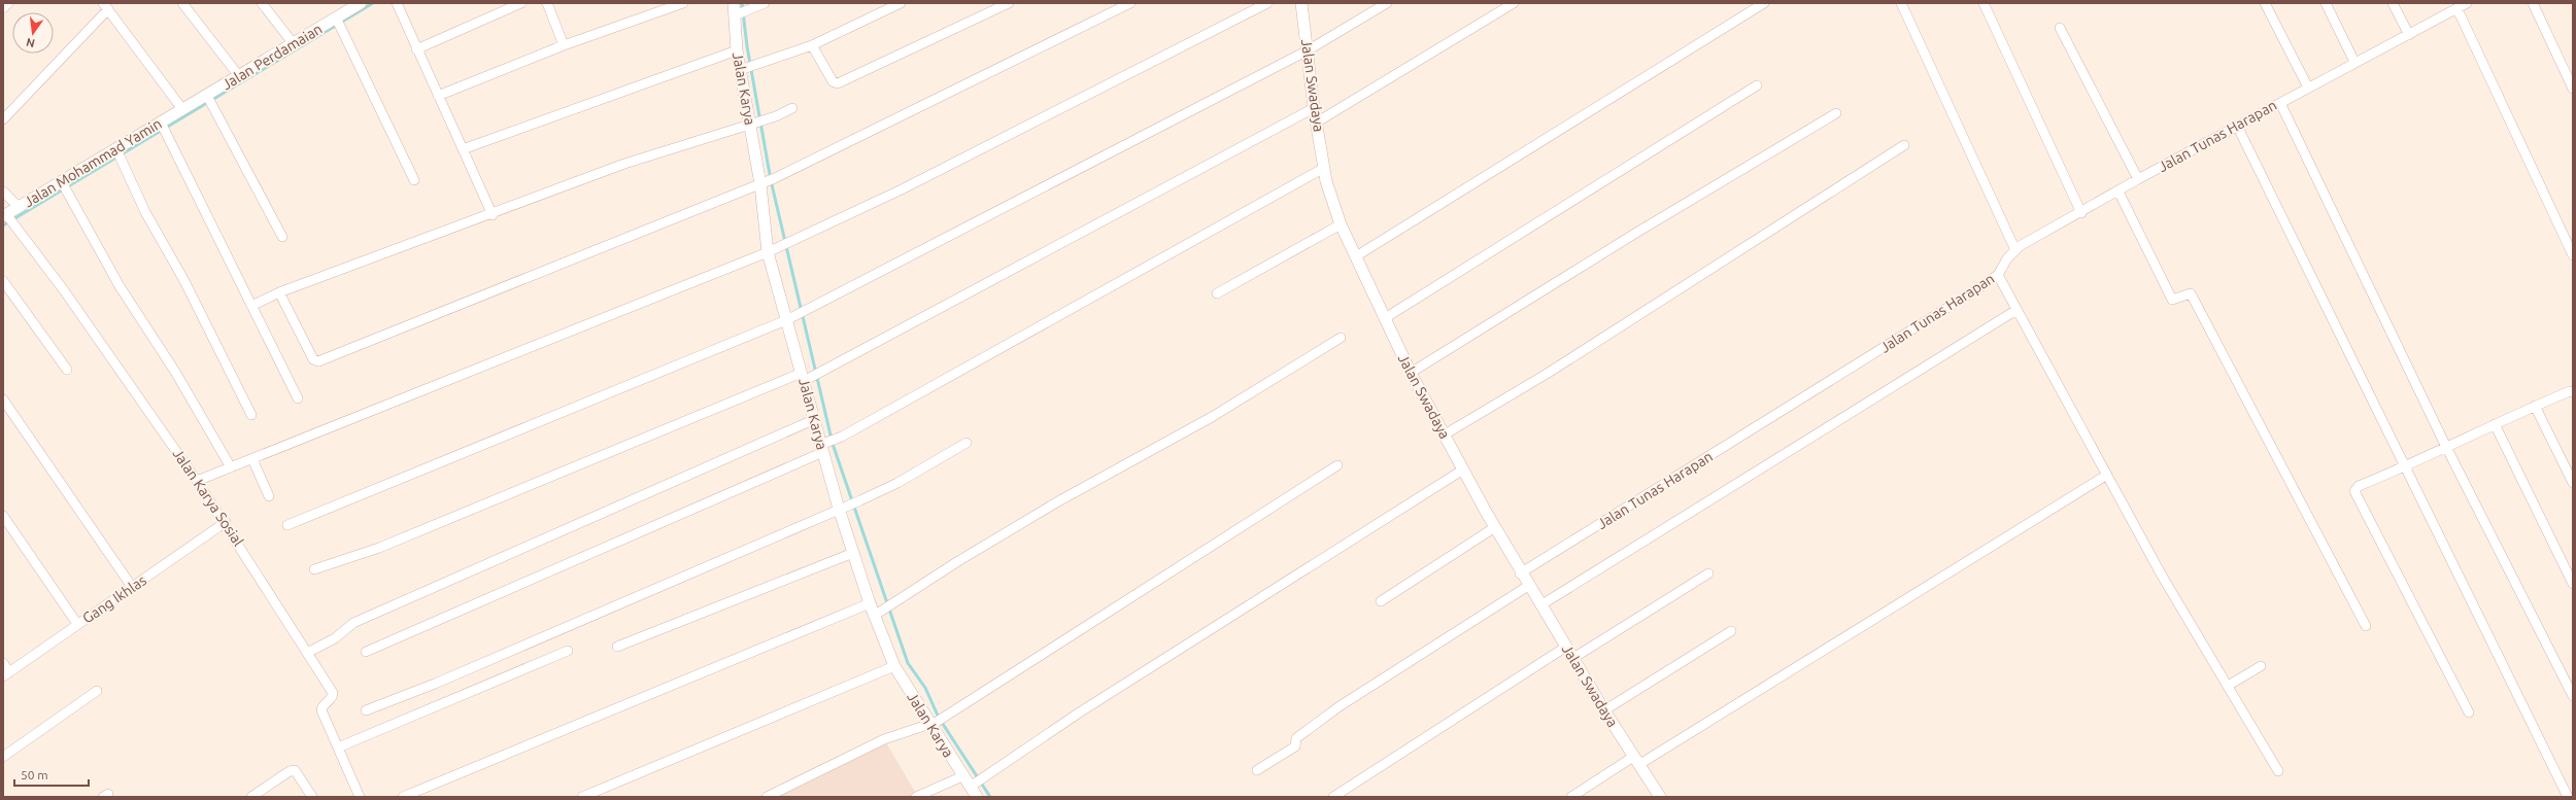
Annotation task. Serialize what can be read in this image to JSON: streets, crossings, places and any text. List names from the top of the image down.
{
  "streets": {
    "street": [
      "Jalan Perdamaian",
      "Jalan Swadaya",
      "Jalan Karya",
      "Jalan Tunas Harapan",
      "Jalan Mohammad Yamin",
      "Jalan Karya Sosial",
      "Gang Ikhlas"
    ]
  },
  "crossings": [
    ["Jalan Perdamaian", "Jalan Mohammad Yamin"],
    ["Jalan Swadaya", "Jalan Tunas Harapan"],
    ["Jalan Mohammad Yamin", "Jalan Karya Sosial"],
    ["Jalan Karya Sosial", "Gang Ikhlas"]
  ],
  "scale_bar": "50 m",
  "north": "bottom"
}
